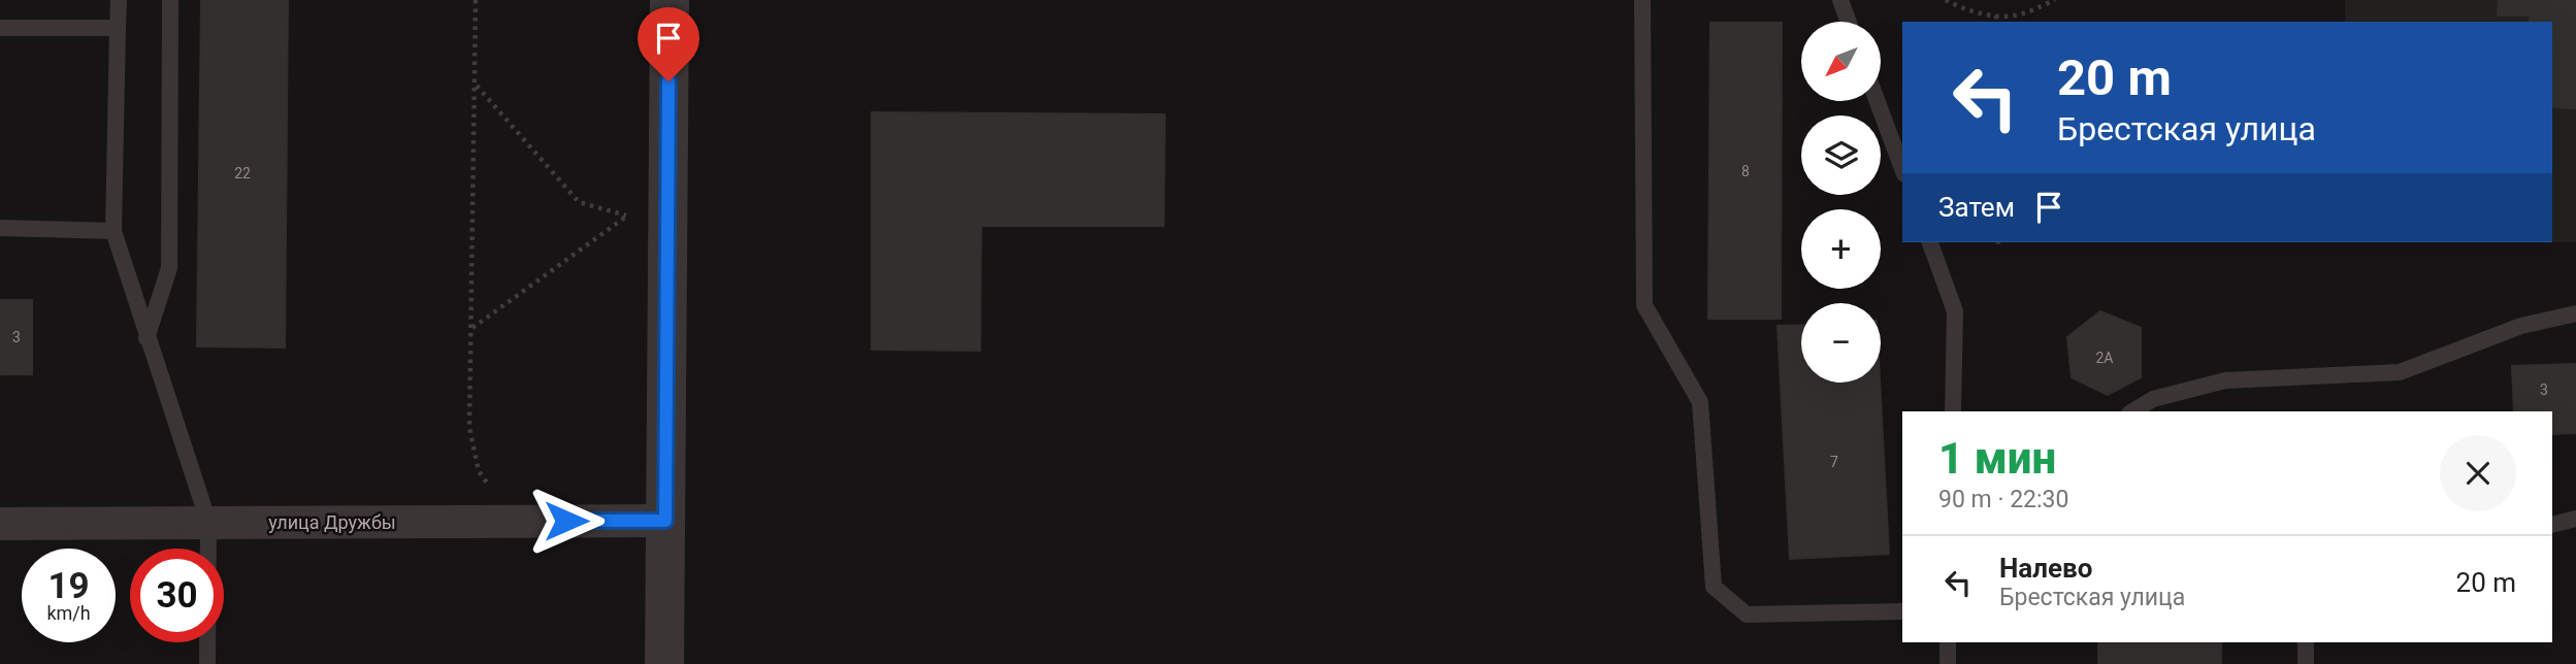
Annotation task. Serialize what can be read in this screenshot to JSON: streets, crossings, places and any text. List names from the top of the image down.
{
  "streets": {
    "street": ["улица Дружбы"]
  },
  "house_numbers": [
    "8",
    "22",
    "3",
    "2А",
    "3",
    "7"
  ],
  "north": "bottom left",
  "page": {
    "map_buttons": ["+", "−"],
    "turn": ["20 m", "Брестская улица"],
    "then": "Затем",
    "heading": ["1 мин", "90 m · 22:30"],
    "list": [
      {
        "name": "Налево",
        "note": "Брестская улица",
        "value": "20 m"
      }
    ],
    "speed": "19 km/h",
    "limit": "30"
  }
}
